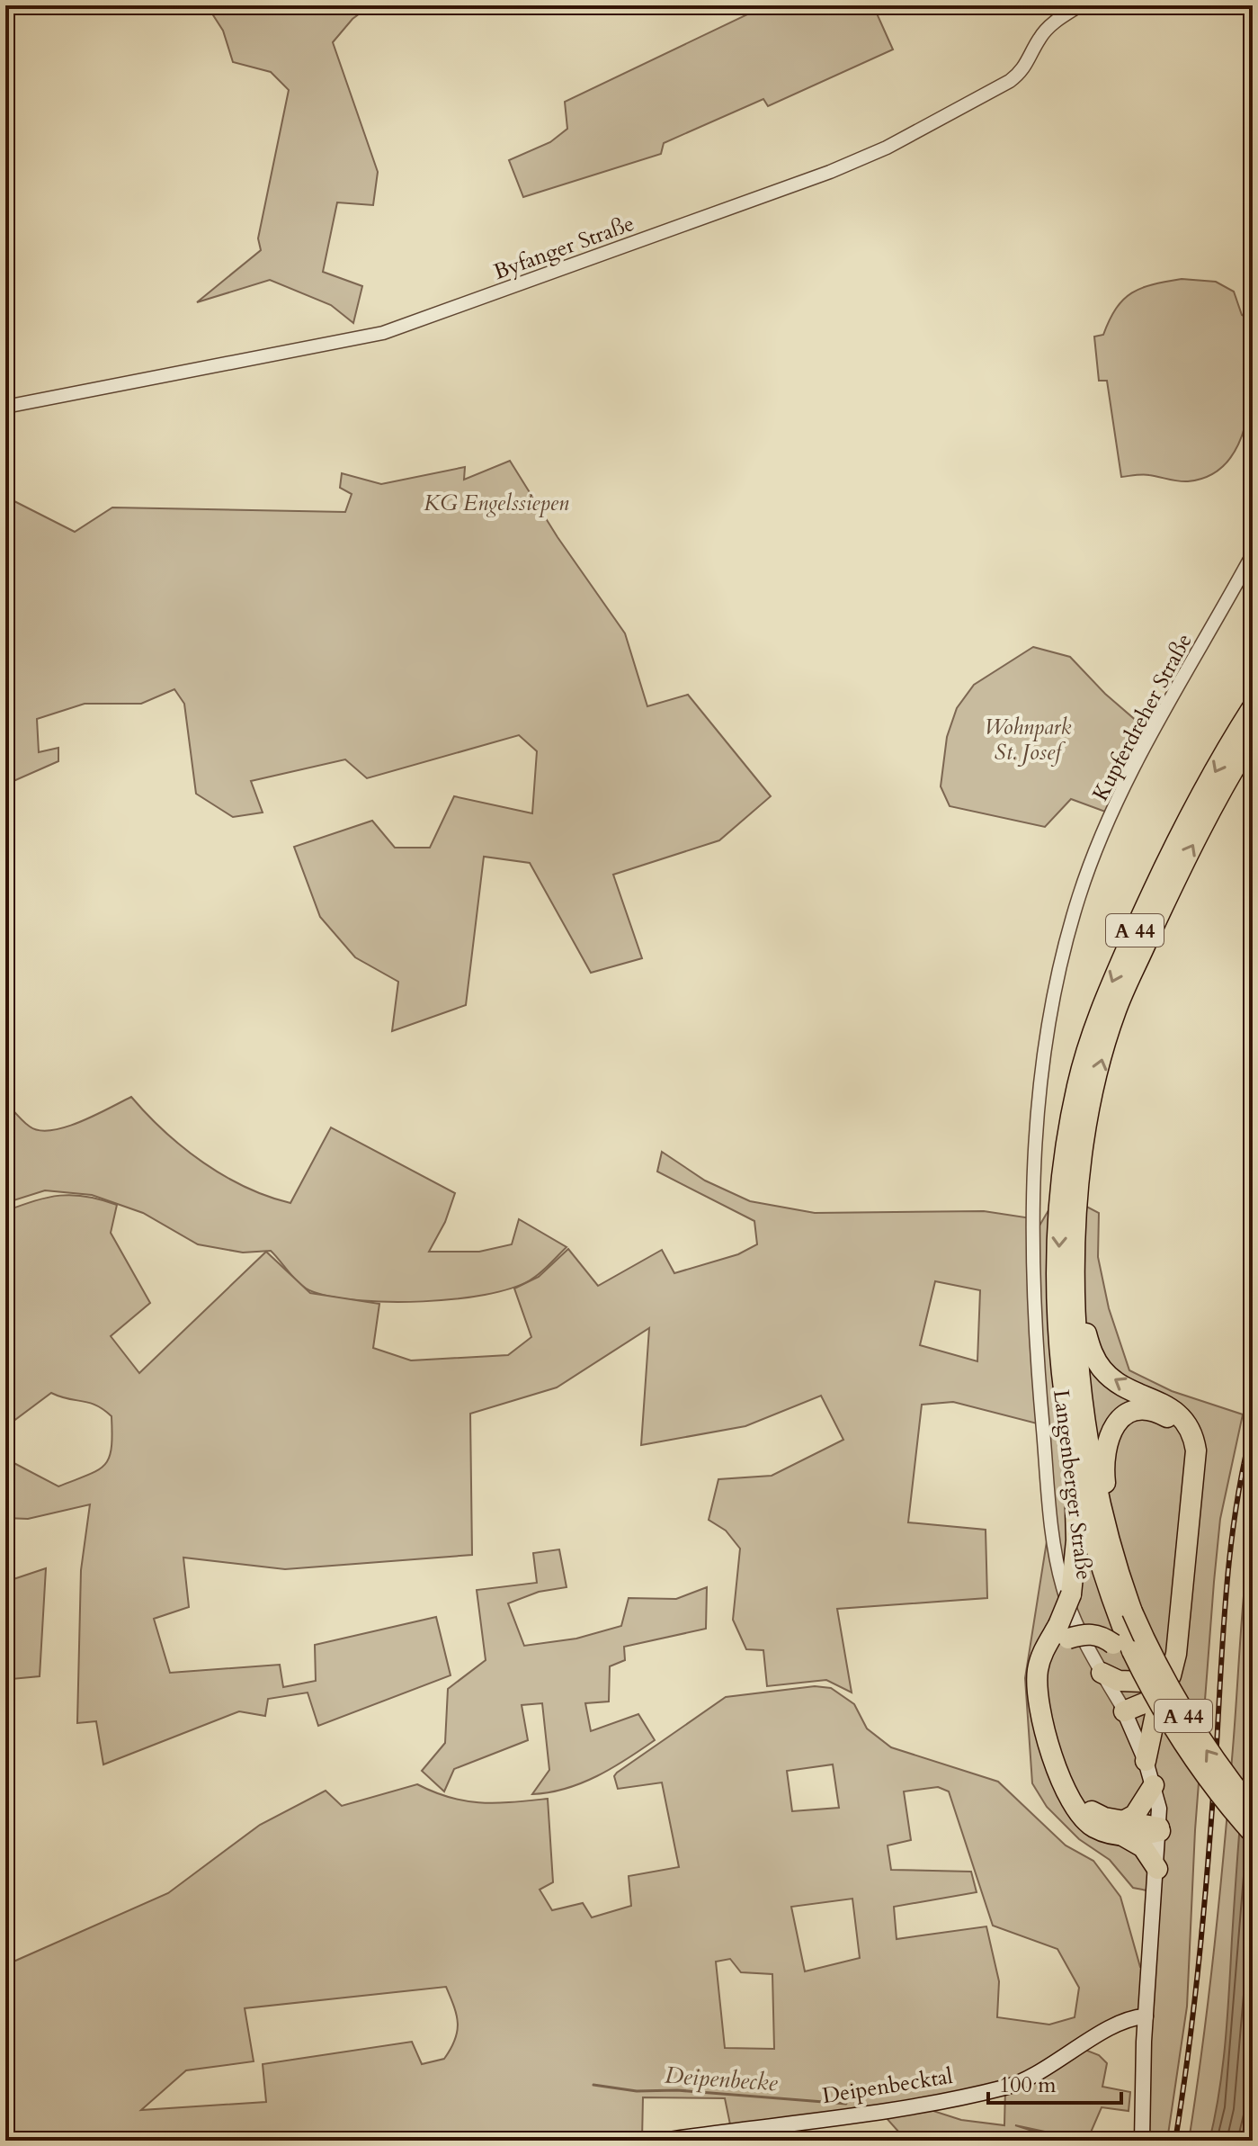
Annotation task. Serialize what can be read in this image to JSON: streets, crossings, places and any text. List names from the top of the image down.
{
  "streets": {
    "highway": ["A 44"],
    "main road": ["Langenberger Straße", "Deipenbecktal"],
    "street": ["Byfanger Straße", "Kupferdreher Straße"]
  },
  "crossings": [
    ["Kupferdreher Straße", "Langenberger Straße"],
    ["Langenberger Straße", "Deipenbecktal"]
  ],
  "water": ["Deipenbecke"],
  "parks": ["KG Engelssiepen", "Wohnpark St. Josef"],
  "scale_bar": "100 m"
}
